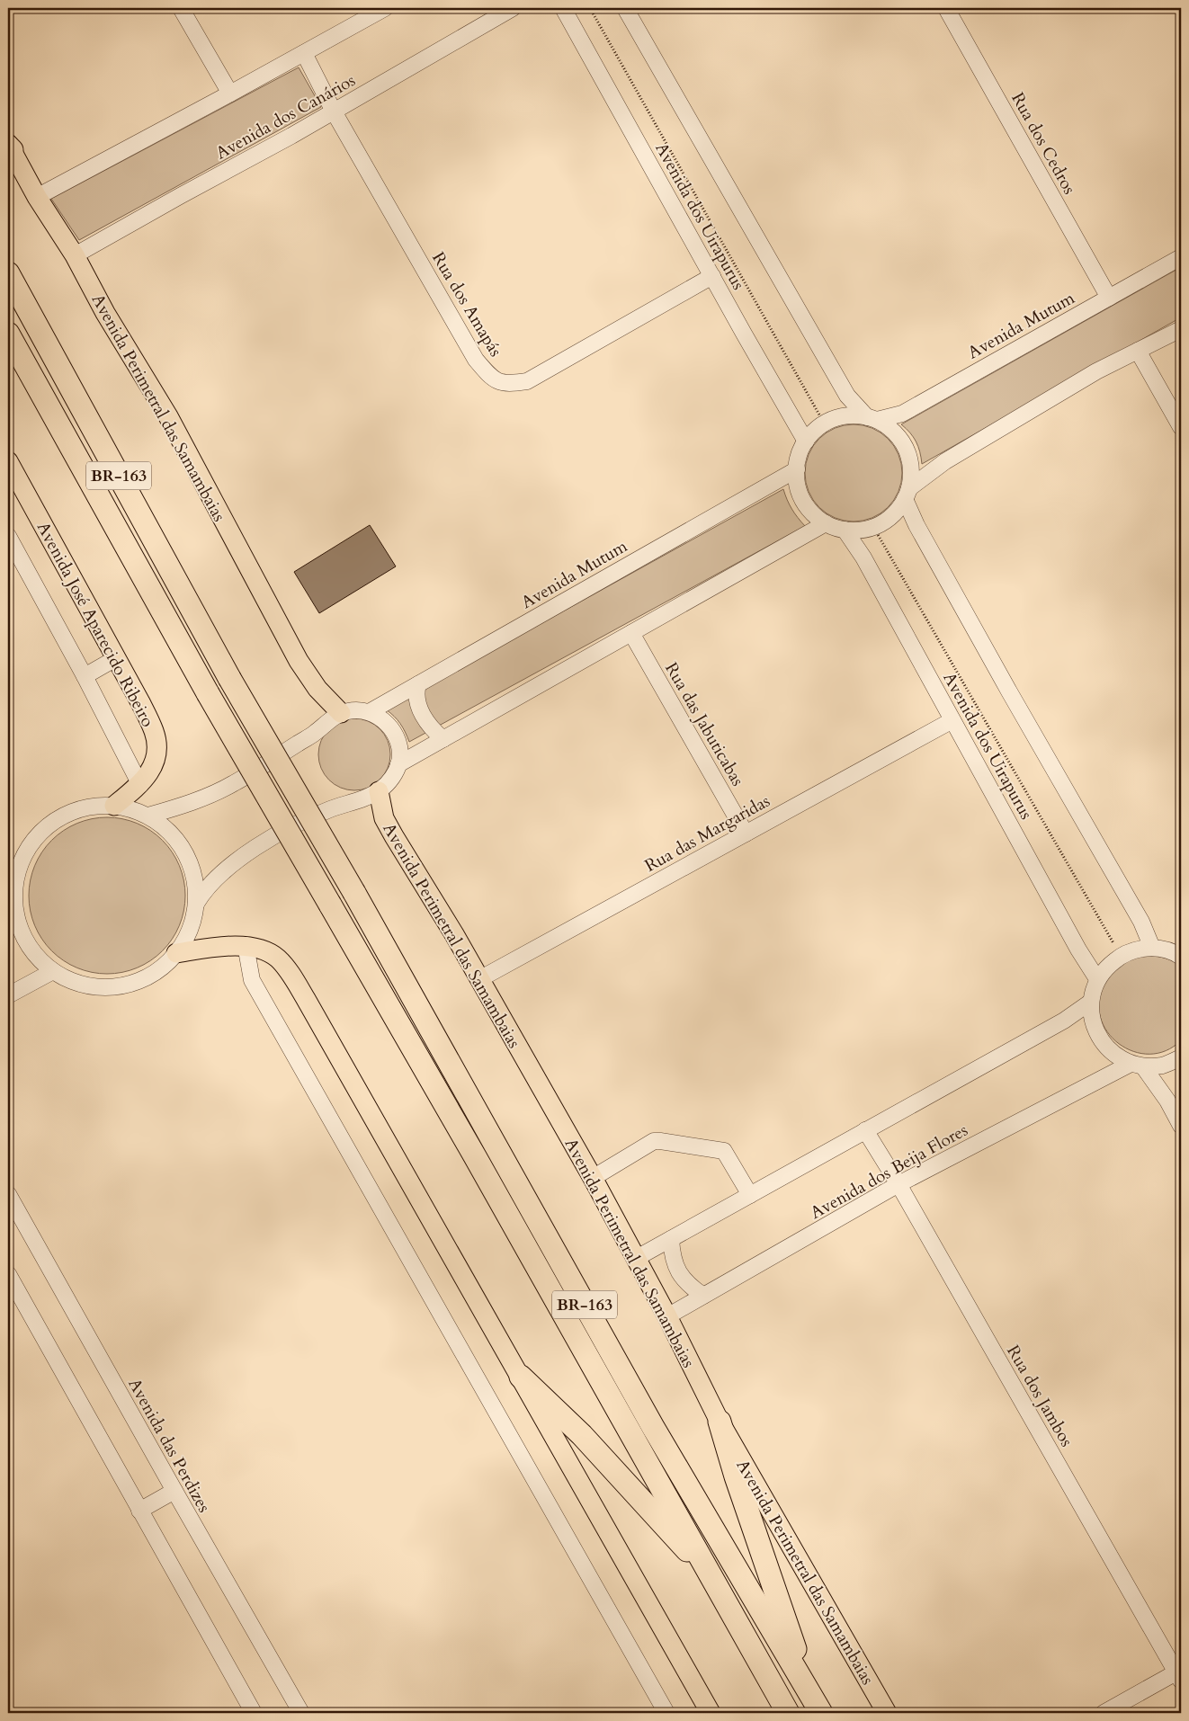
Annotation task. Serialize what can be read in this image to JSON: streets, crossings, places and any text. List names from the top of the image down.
{
  "streets": {
    "highway": ["BR-163"],
    "main road": ["Avenida Perimetral das Samambaias", "Avenida José Aparecido Ribeiro"],
    "street": [
      "Avenida dos Canários",
      "Rua dos Cedros",
      "Avenida dos Uirapurus",
      "Rua dos Amapás",
      "Avenida Mutum",
      "Rua das Jabuticabas",
      "Rua das Margaridas",
      "Avenida dos Beija Flores",
      "Rua dos Jambos",
      "Avenida das Perdizes"
    ]
  },
  "crossings": [
    ["Avenida dos Canários", "Rua dos Amapás"],
    ["Avenida dos Canários", "Avenida Perimetral das Samambaias"],
    ["Rua dos Cedros", "Avenida Mutum"],
    ["Avenida dos Uirapurus", "Rua dos Amapás"],
    ["Avenida dos Uirapurus", "Avenida Mutum"],
    ["Avenida dos Uirapurus", "Rua das Margaridas"],
    ["Avenida Perimetral das Samambaias", "Rua das Margaridas"],
    ["Avenida Perimetral das Samambaias", "Avenida dos Beija Flores"],
    ["Rua das Jabuticabas", "Rua das Margaridas"],
    ["Avenida dos Beija Flores", "Rua dos Jambos"]
  ]
}
